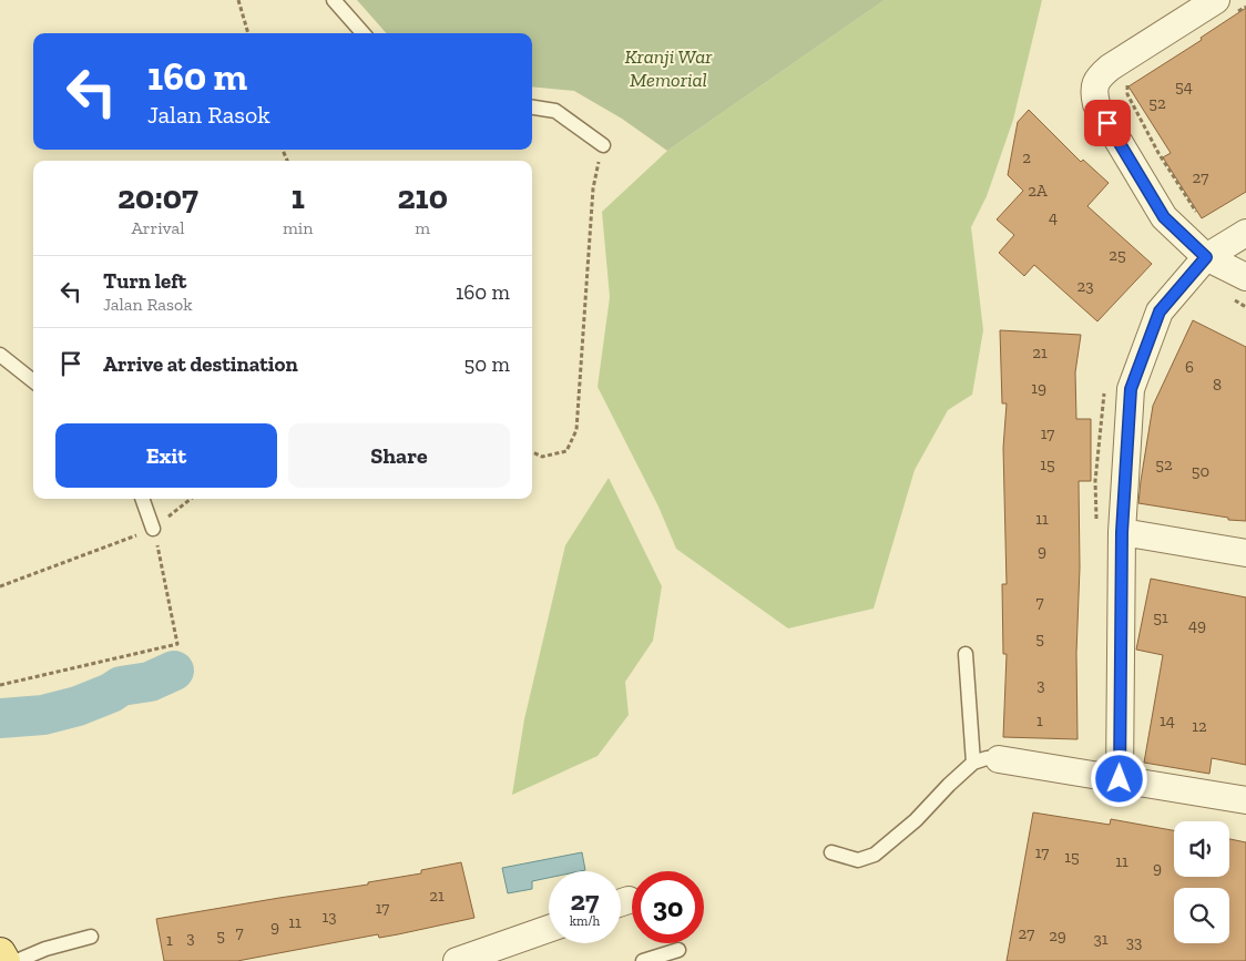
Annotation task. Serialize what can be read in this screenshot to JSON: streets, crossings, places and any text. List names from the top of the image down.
{
  "parks": ["Kranji War Memorial"],
  "house_numbers": [
    "54",
    "52",
    "2",
    "27",
    "2A",
    "4",
    "25",
    "23",
    "21",
    "6",
    "8",
    "19",
    "17",
    "15",
    "52",
    "50",
    "11",
    "9",
    "7",
    "51",
    "49",
    "5",
    "3",
    "1",
    "14",
    "12",
    "17",
    "15",
    "11",
    "9",
    "21",
    "17",
    "13",
    "11",
    "9",
    "7",
    "27",
    "5",
    "29",
    "3",
    "31",
    "1",
    "33"
  ],
  "page": {
    "turn": ["160 m", "Jalan Rasok"],
    "eta": [
      "20:07",
      "Arrival",
      "1",
      "min",
      "210",
      "m"
    ],
    "list": [
      {
        "name": "Turn left",
        "note": "Jalan Rasok",
        "value": "160 m"
      },
      {
        "name": "Arrive at destination",
        "value": "50 m"
      }
    ],
    "buttons": ["Exit", "Share"],
    "speed": "27 km/h",
    "limit": "30"
  }
}
